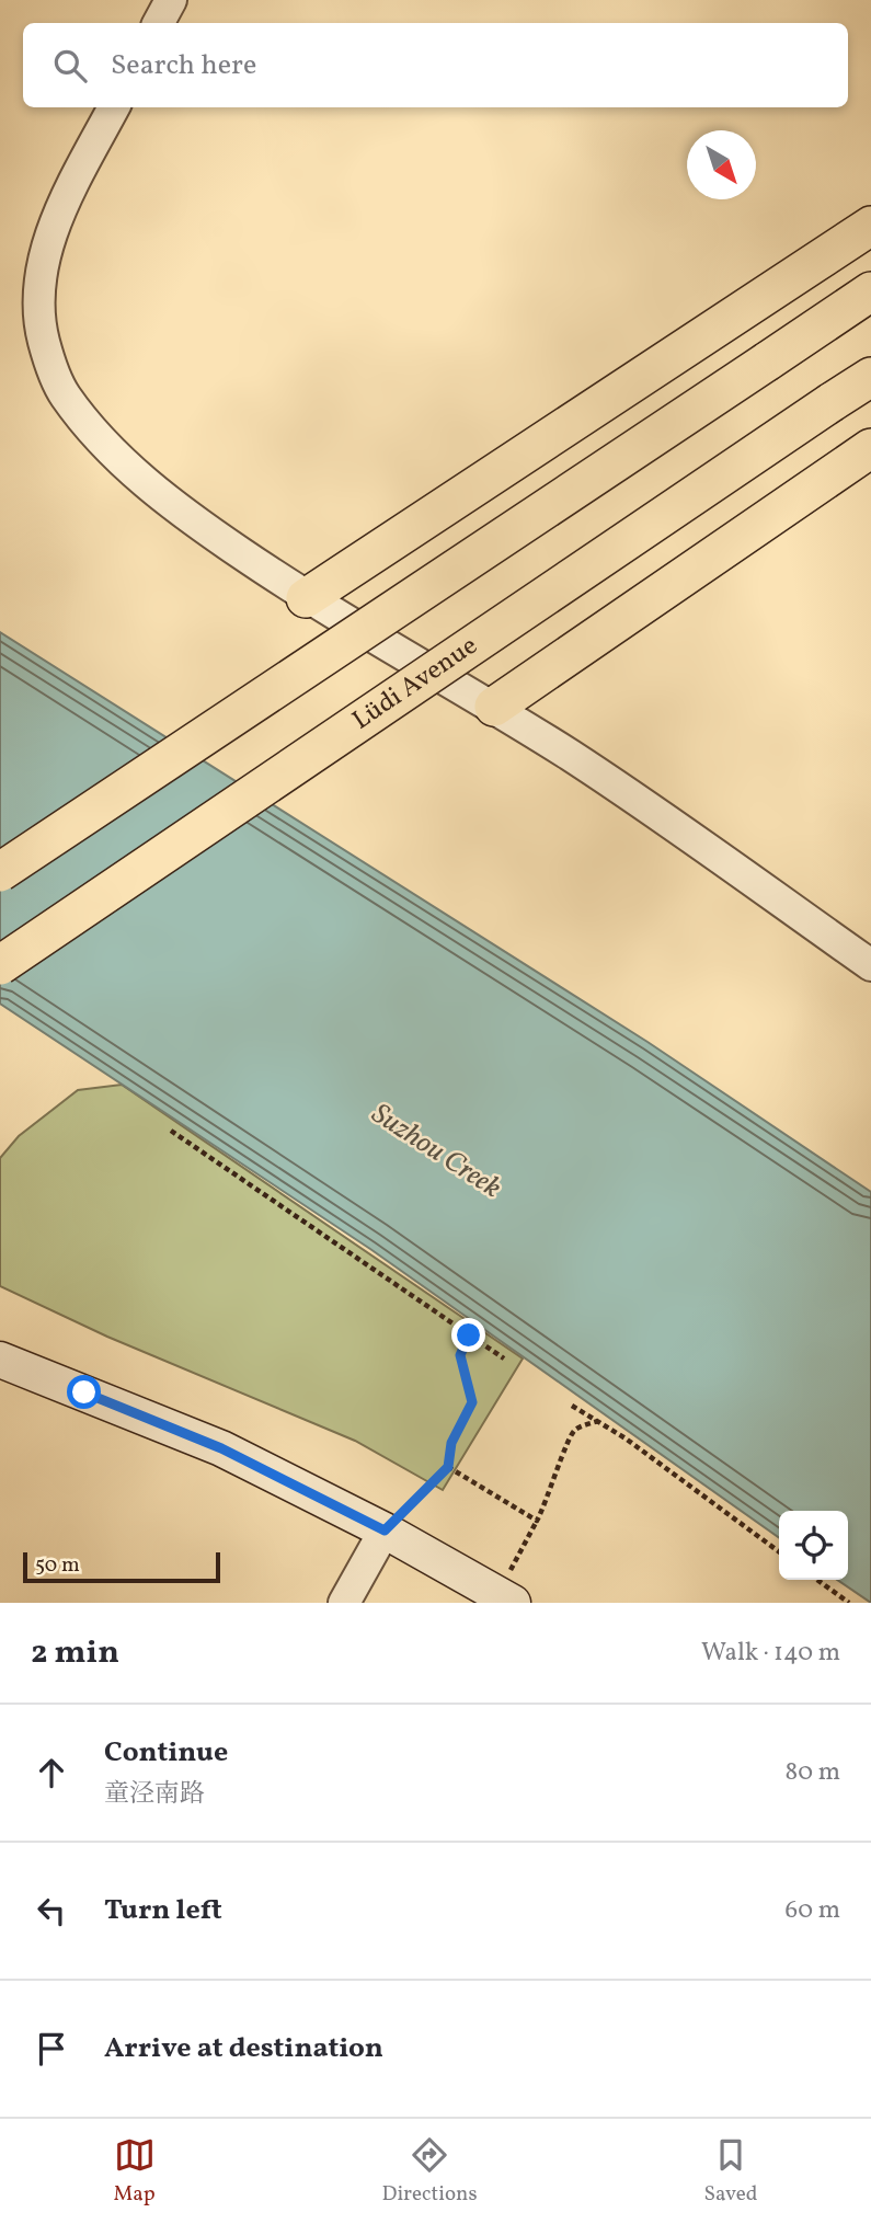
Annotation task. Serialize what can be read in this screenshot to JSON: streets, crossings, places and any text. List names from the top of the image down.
{
  "streets": {
    "main road": ["Lüdi Avenue"]
  },
  "water": ["Suzhou Creek"],
  "scale_bar": "50 m",
  "north": "bottom right",
  "page": {
    "search": "Search here",
    "scale": "50 m",
    "heading": ["2 min", "Walk · 140 m"],
    "list": [
      ["Continue", "童泾南路", "80 m"],
      ["Turn left", "60 m"],
      "Arrive at destination"
    ],
    "nav": ["Map", "Directions", "Saved"]
  }
}
